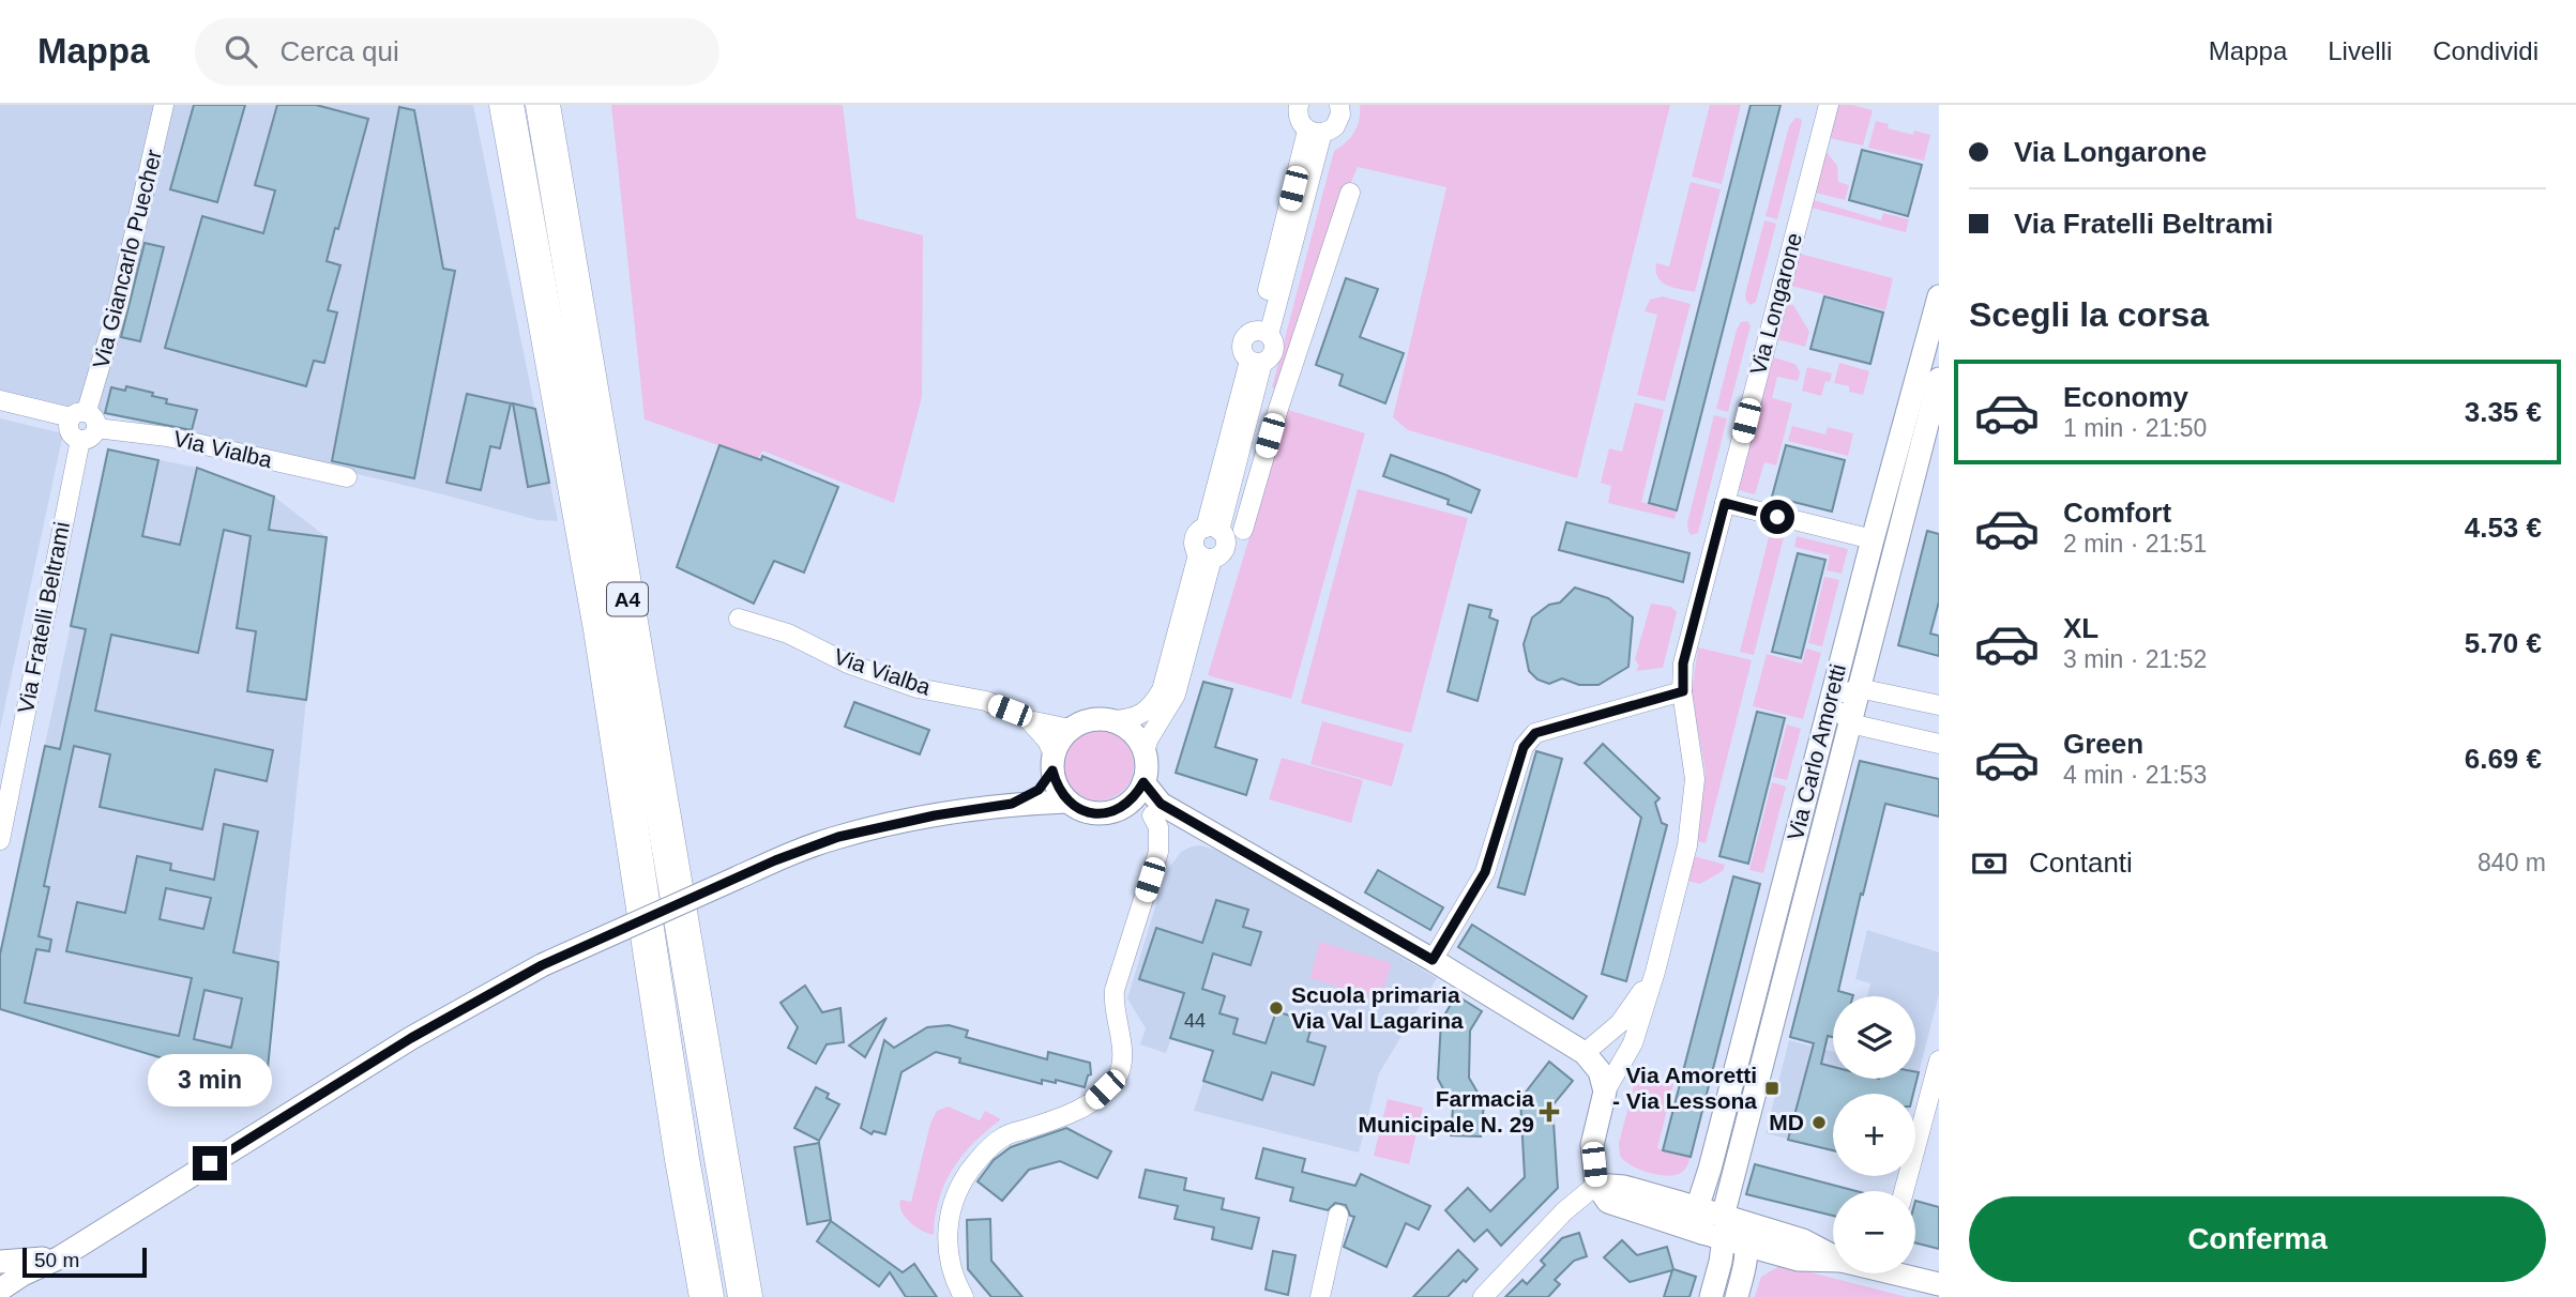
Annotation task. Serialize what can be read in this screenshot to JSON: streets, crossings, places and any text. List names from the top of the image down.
{
  "streets": {
    "highway": ["A4"],
    "street": [
      "Via Giancarlo Puecher",
      "Via Longarone",
      "Via Vialba",
      "Via Fratelli Beltrami",
      "Via Carlo Amoretti"
    ]
  },
  "crossings": [
    ["Via Giancarlo Puecher", "Via Vialba"],
    ["Via Giancarlo Puecher", "Via Fratelli Beltrami"],
    ["Via Vialba", "Via Fratelli Beltrami"]
  ],
  "places": {
    "other": ["Scuola primaria Via Val Lagarina", "MD"],
    "transit": ["Via Amoretti - Via Lessona"],
    "health": ["Farmacia Municipale N. 29"]
  },
  "house_numbers": ["44"],
  "scale_bar": "50 m",
  "page": {
    "header": "Mappa",
    "search": "Cerca qui",
    "nav": ["Mappa", "Livelli", "Condividi"],
    "banner": ["Via Longarone", "Via Fratelli Beltrami"],
    "heading": "Scegli la corsa",
    "list": [
      {
        "name": "Economy",
        "note": "1 min · 21:50",
        "value": "3.35 €"
      },
      {
        "name": "Comfort",
        "note": "2 min · 21:51",
        "value": "4.53 €"
      },
      {
        "name": "XL",
        "note": "3 min · 21:52",
        "value": "5.70 €"
      },
      {
        "name": "Green",
        "note": "4 min · 21:53",
        "value": "6.69 €"
      }
    ],
    "pay": ["Contanti", "840 m"],
    "map_buttons": ["+", "−"],
    "bubble": "3 min",
    "buttons": "Conferma",
    "scale": "50 m"
  }
}
